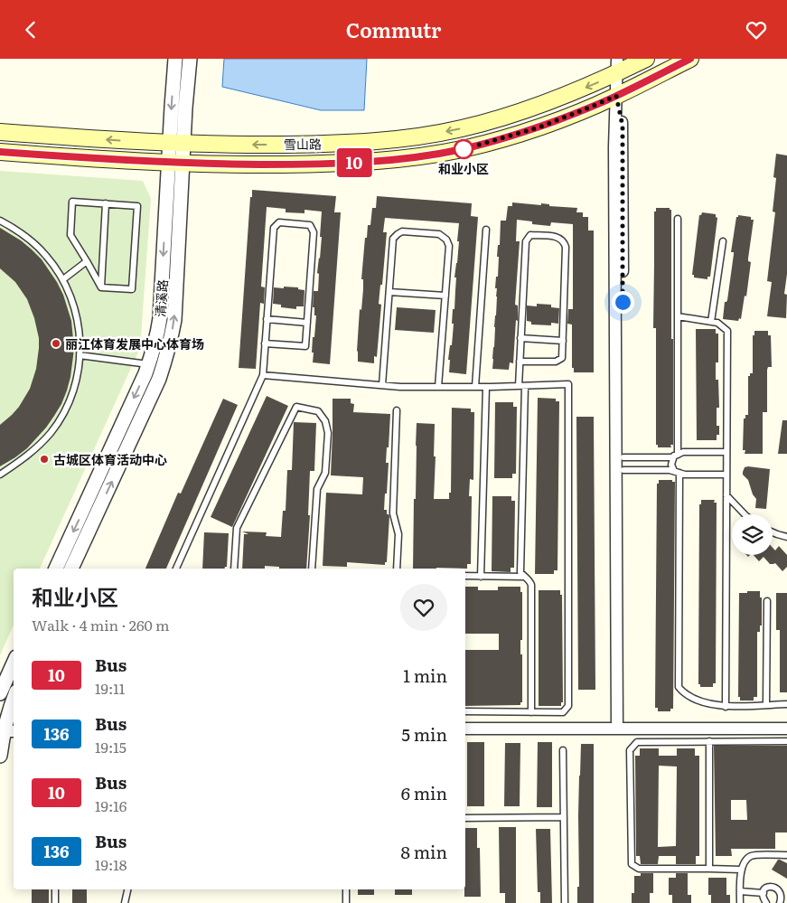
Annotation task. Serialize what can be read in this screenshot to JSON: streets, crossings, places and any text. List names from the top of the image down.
{
  "streets": {
    "main road": ["雪山路"],
    "street": ["清溪路"]
  },
  "crossings": [
    ["雪山路", "清溪路"]
  ],
  "places": ["和业小区", "丽江体育发展中心体育场", "古城区体育活动中心"],
  "lines": ["bus line 10"],
  "page": {
    "header": "Commutr",
    "on_map": "10",
    "heading": ["和业小区", "Walk · 4 min · 260 m"],
    "list": [
      {
        "mark": "10",
        "name": "Bus",
        "note": "19:11",
        "value": "1 min"
      },
      {
        "mark": "136",
        "name": "Bus",
        "note": "19:15",
        "value": "5 min"
      },
      {
        "mark": "10",
        "name": "Bus",
        "note": "19:16",
        "value": "6 min"
      },
      {
        "mark": "136",
        "name": "Bus",
        "note": "19:18",
        "value": "8 min"
      }
    ]
  }
}
